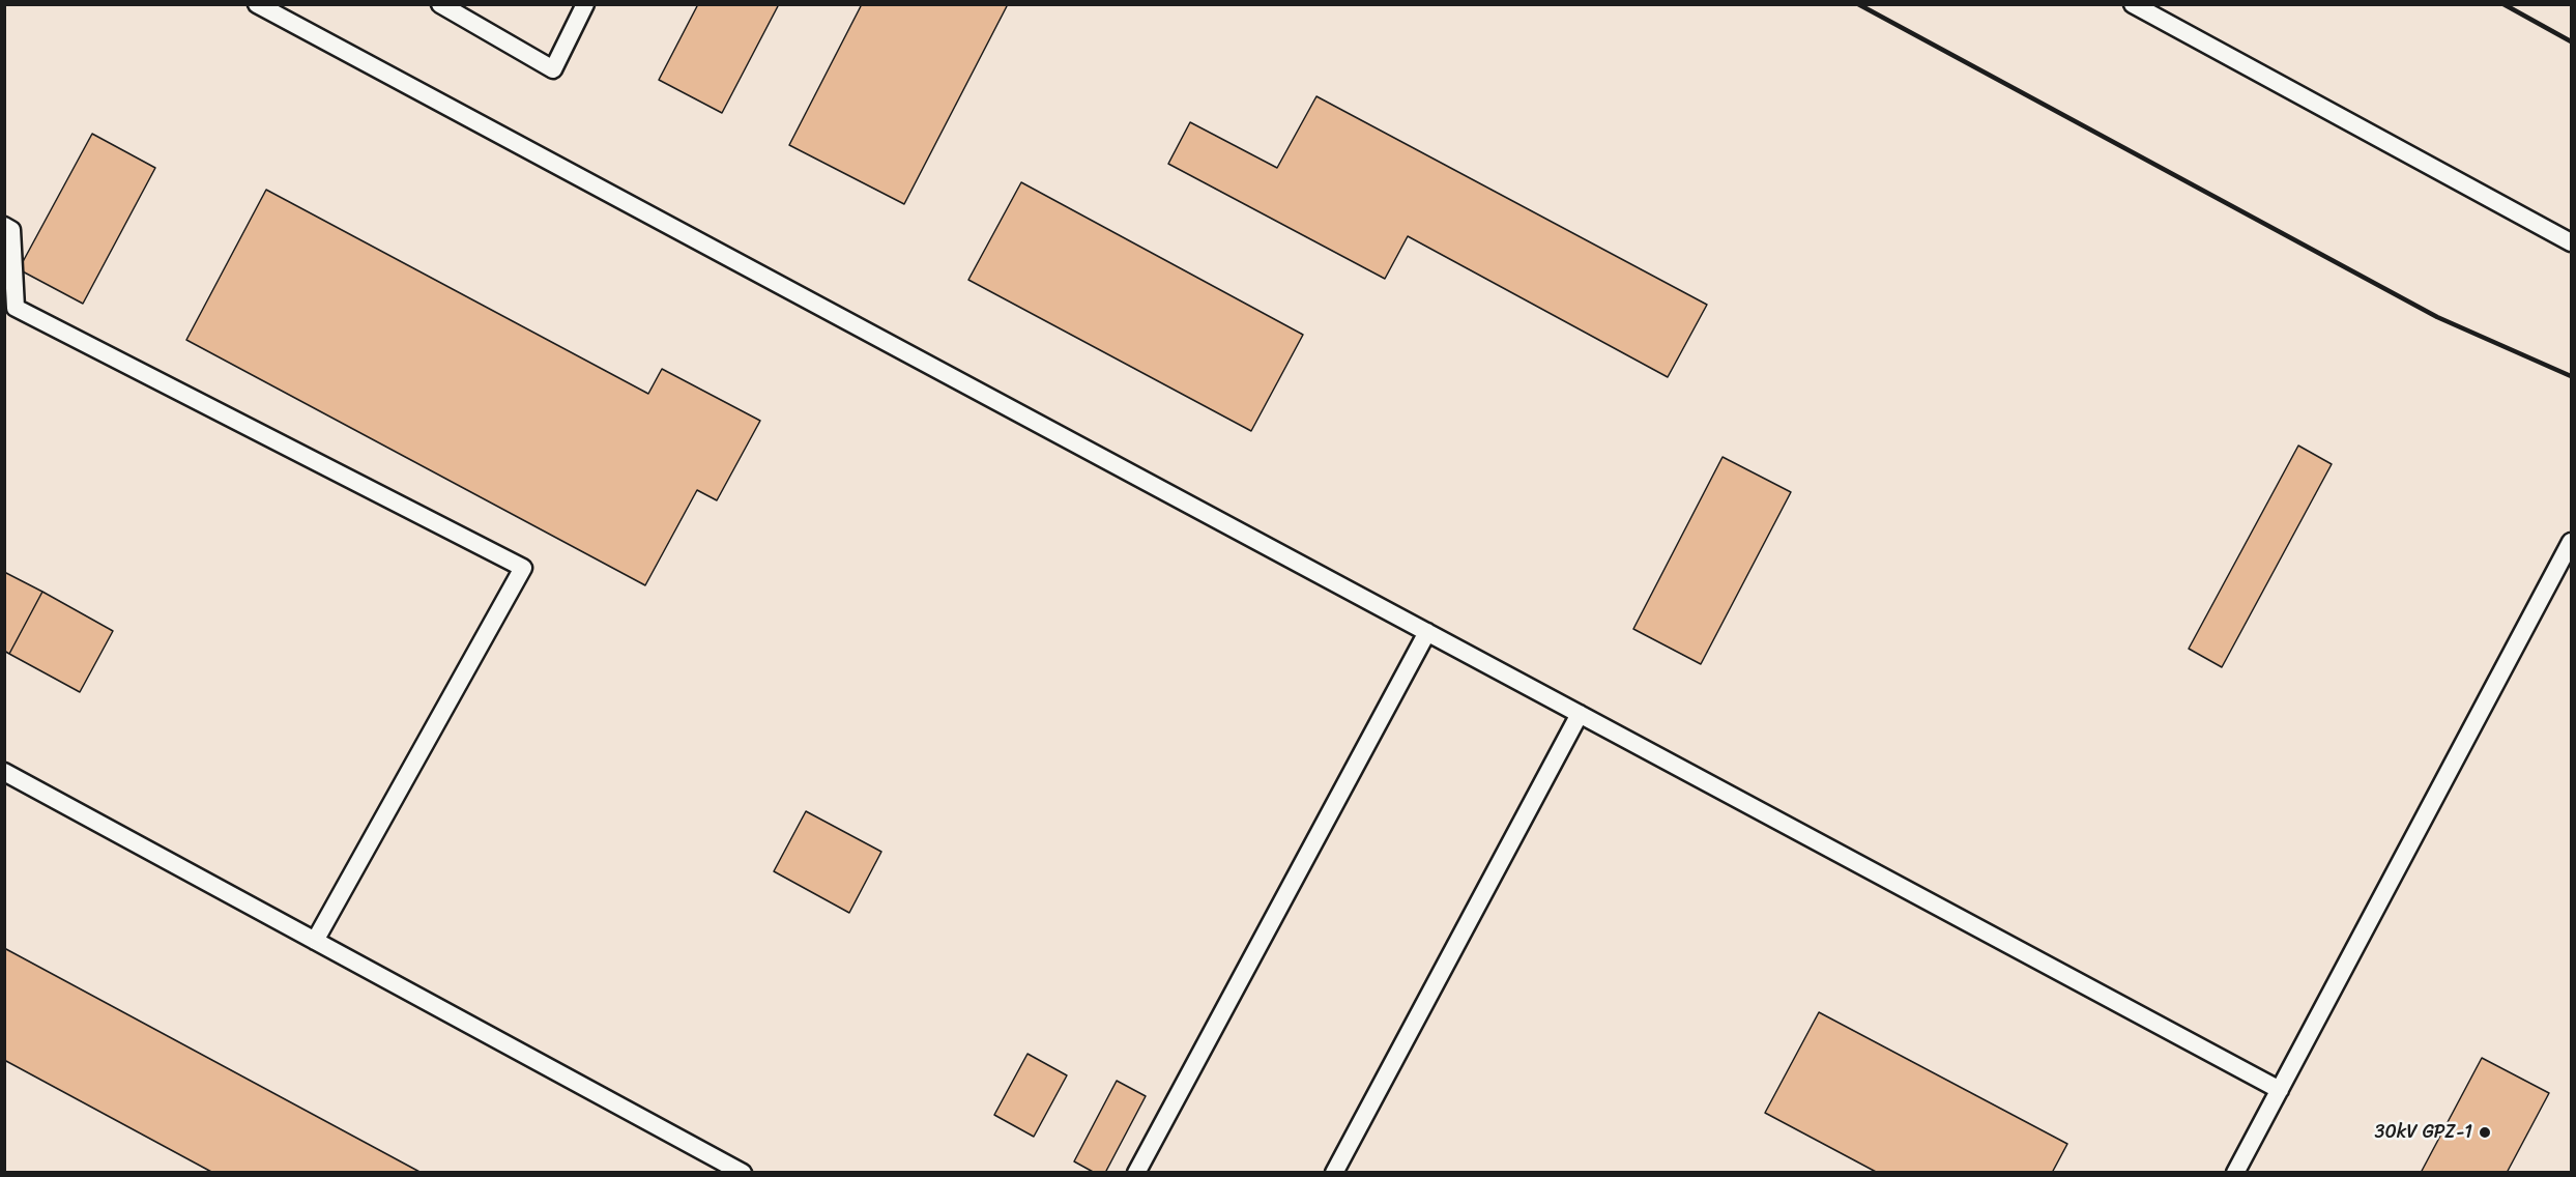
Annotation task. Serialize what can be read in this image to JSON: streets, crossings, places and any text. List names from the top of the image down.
{
  "places": ["30kV GPZ-1"]
}
